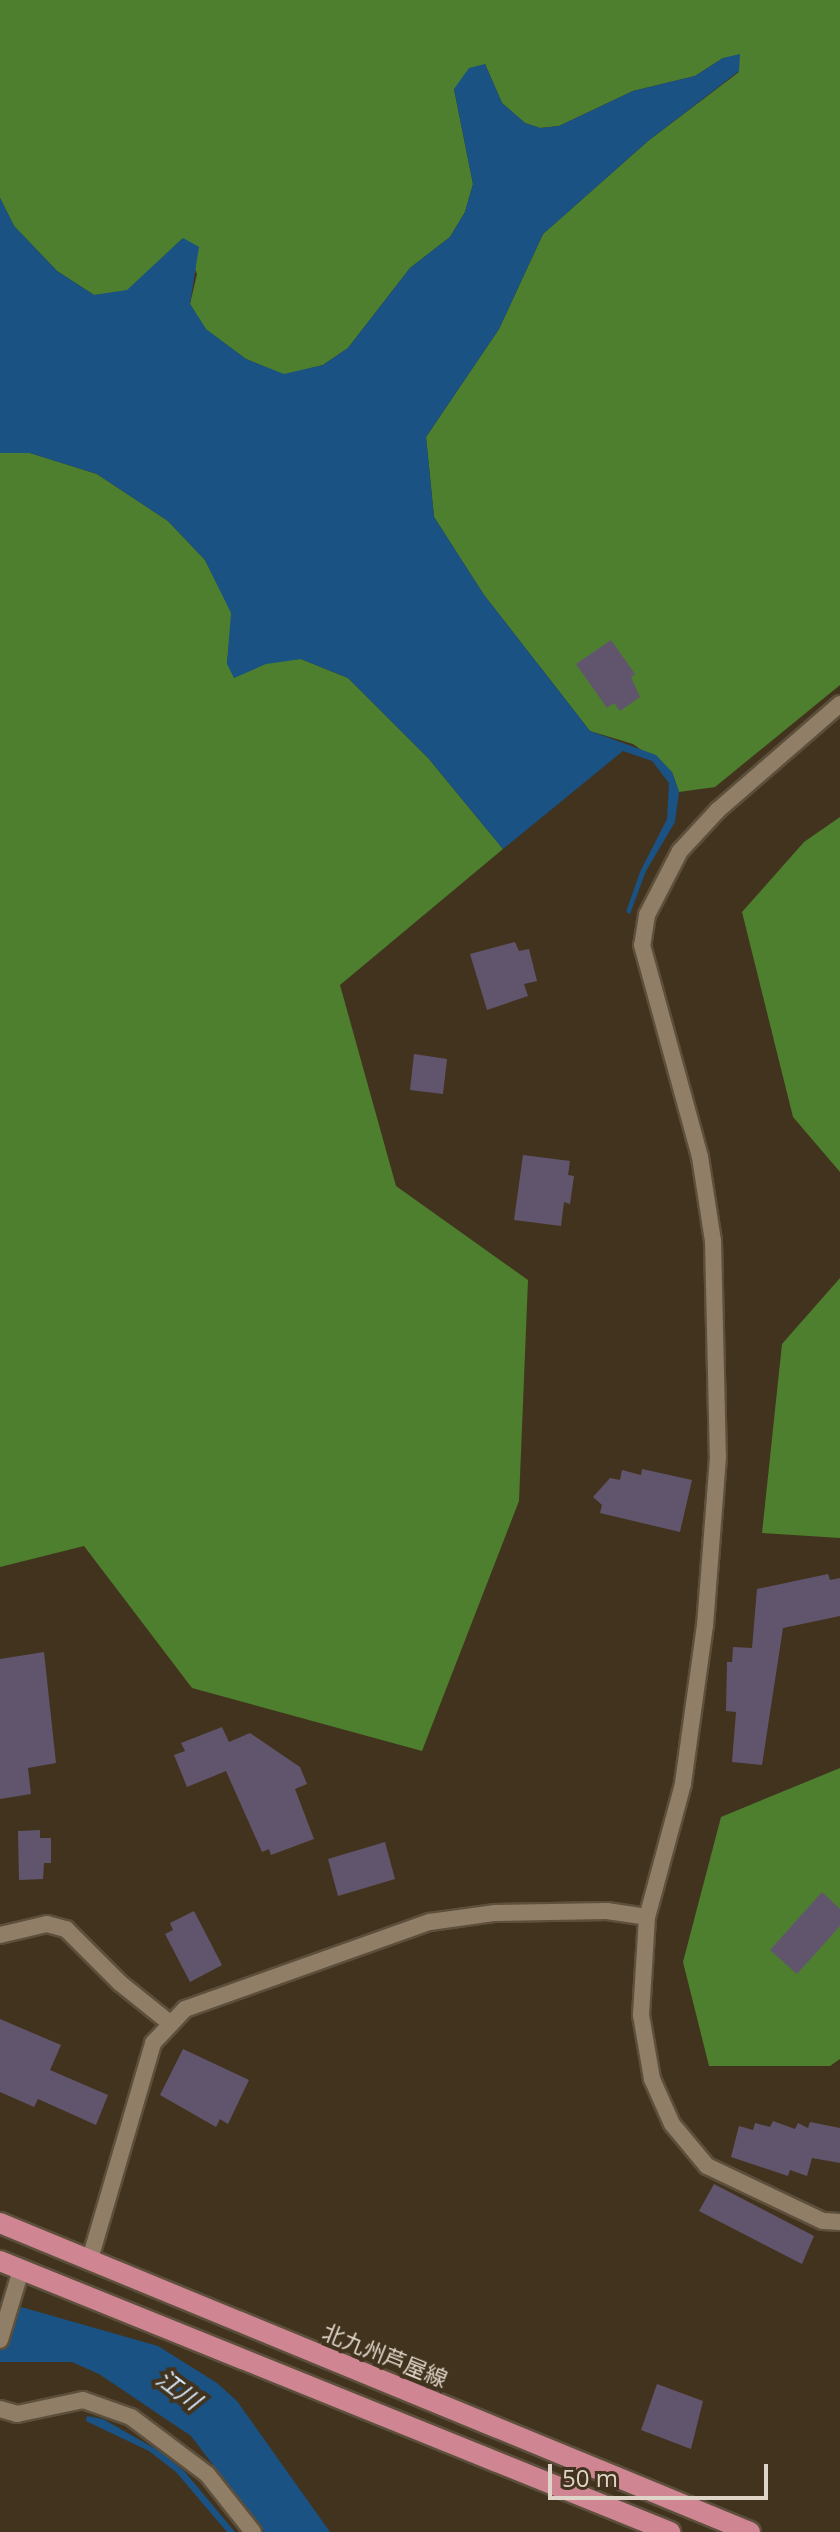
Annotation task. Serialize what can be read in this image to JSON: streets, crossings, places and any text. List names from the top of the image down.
{
  "streets": {
    "main road": ["北九州芦屋線"]
  },
  "water": ["江川"],
  "scale_bar": "50 m"
}
